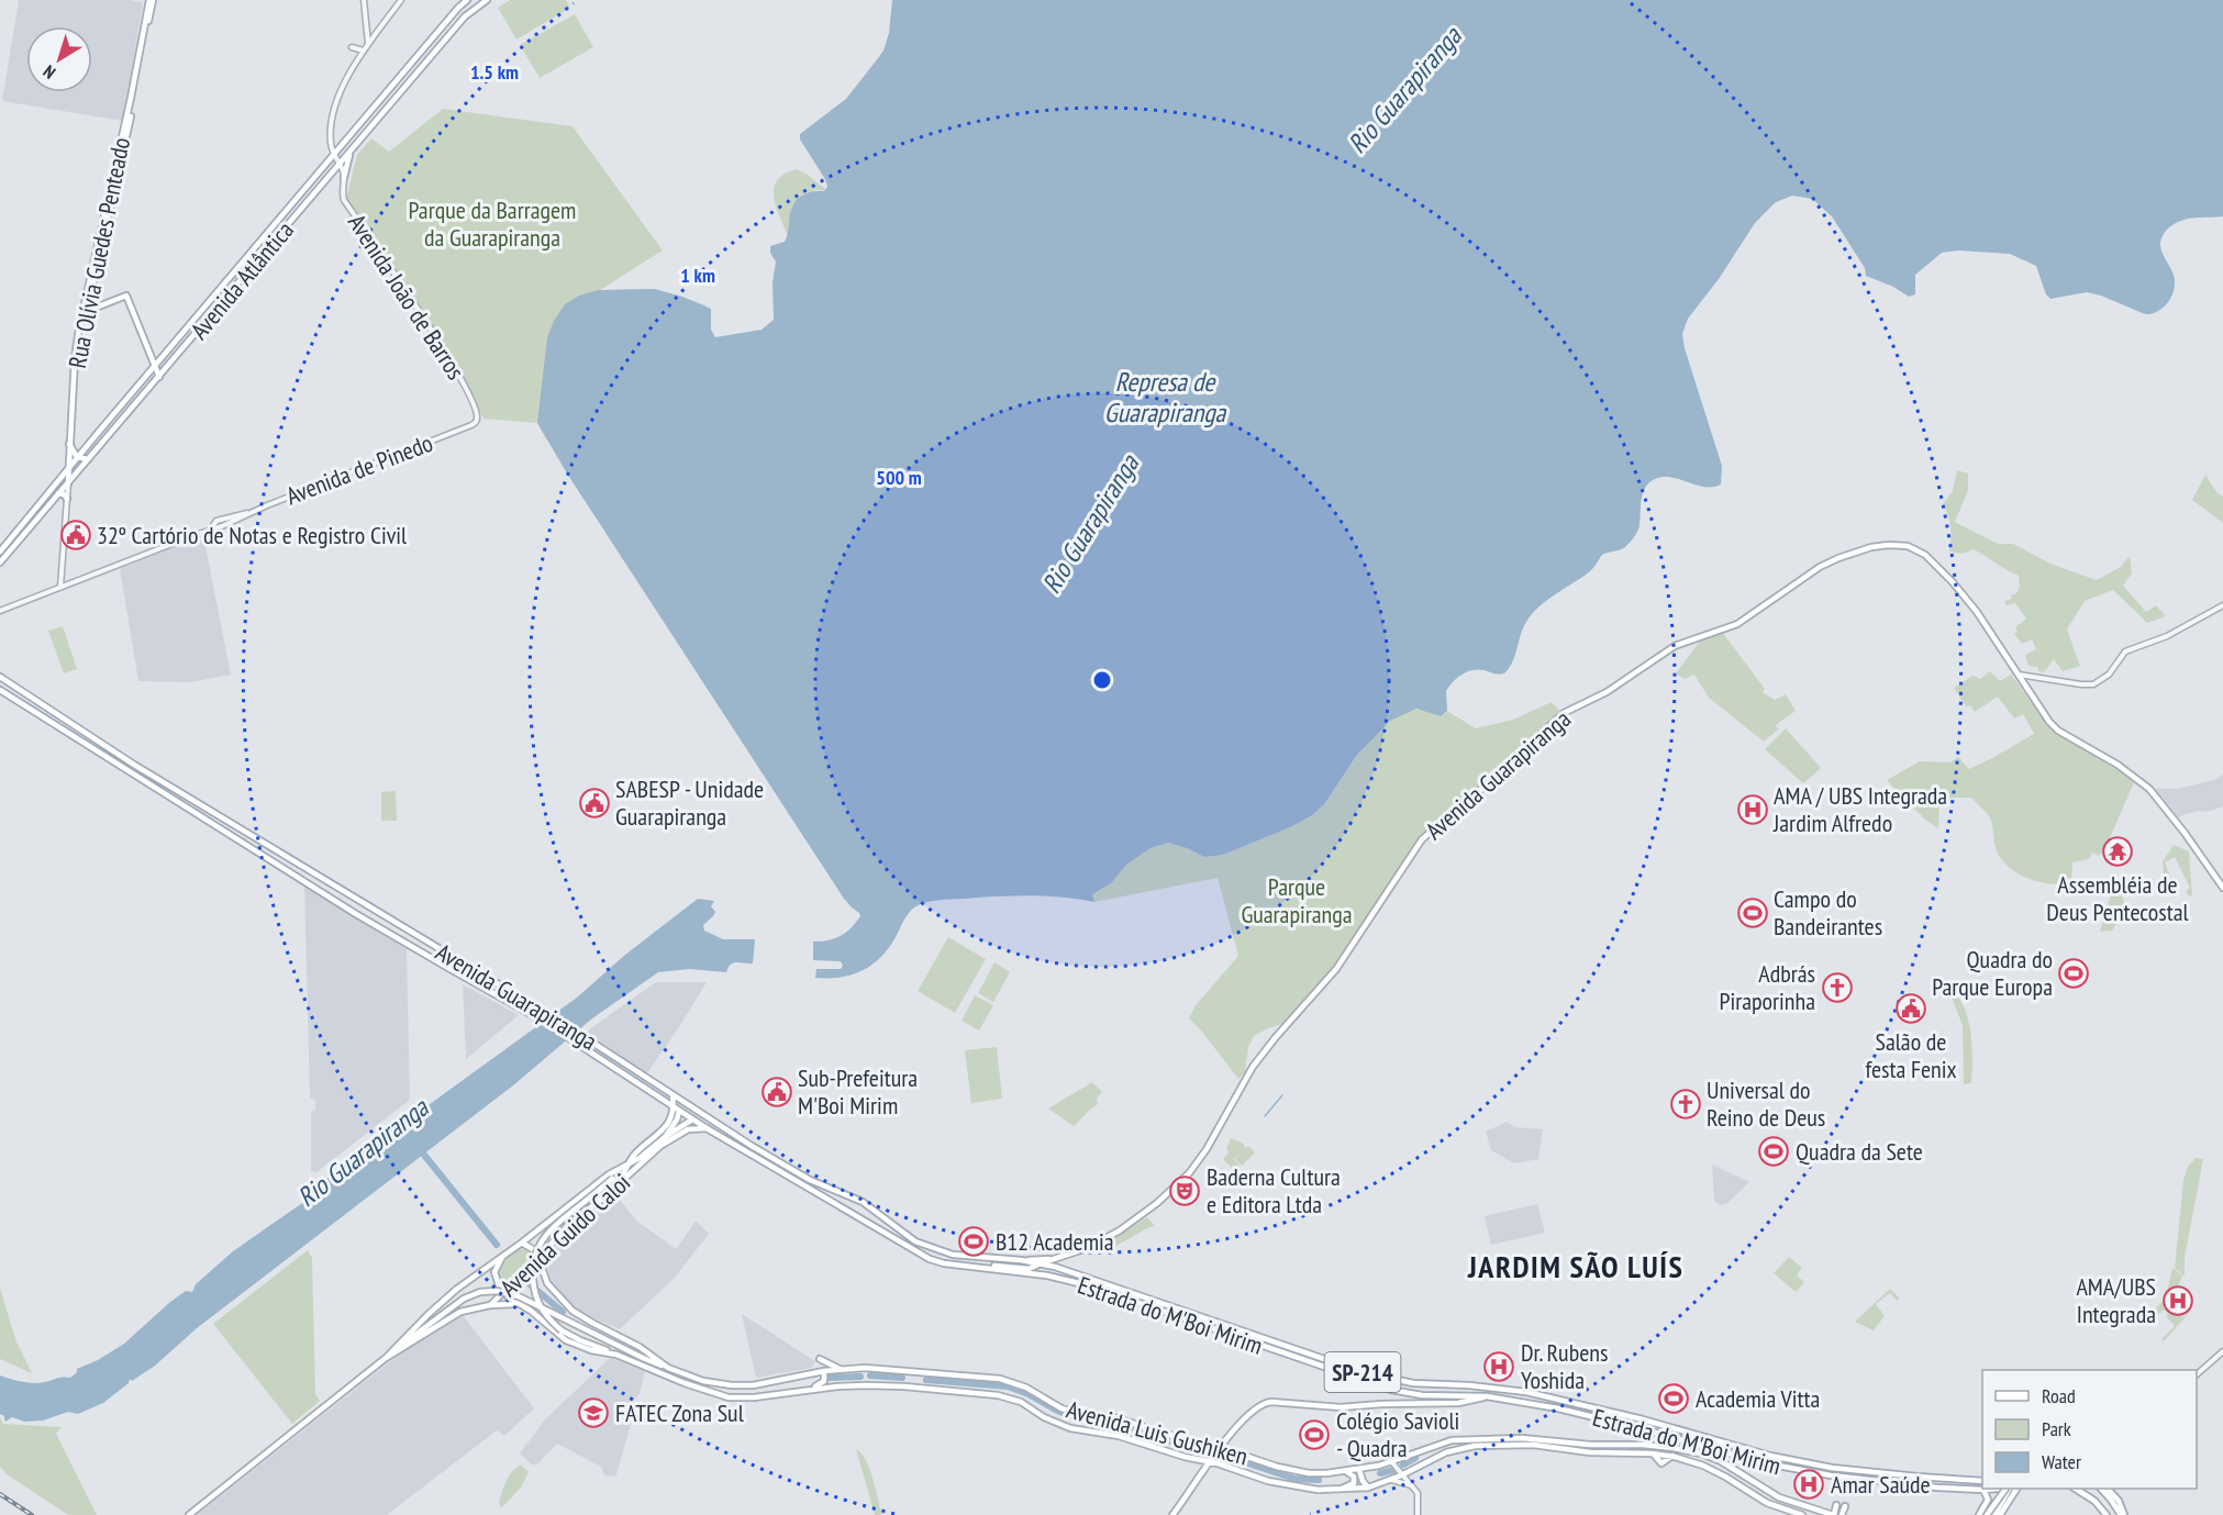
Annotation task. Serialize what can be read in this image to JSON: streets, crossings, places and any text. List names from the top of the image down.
{
  "streets": {
    "main road": [
      "Rua Olívia Guedes Penteado",
      "Avenida Atlântica",
      "Avenida Guarapiranga",
      "Avenida Guido Caloi",
      "Estrada do M'Boi Mirim",
      "SP-214",
      "Avenida Luis Gushiken"
    ],
    "street": ["Avenida João de Barros", "Avenida de Pinedo"]
  },
  "crossings": [
    ["Rua Olívia Guedes Penteado", "Avenida Atlântica"],
    ["Rua Olívia Guedes Penteado", "Avenida de Pinedo"],
    ["Avenida Atlântica", "Avenida João de Barros"],
    ["Avenida João de Barros", "Avenida de Pinedo"],
    ["Avenida Guarapiranga", "Avenida Guido Caloi"],
    ["Avenida Guarapiranga", "Estrada do M'Boi Mirim"],
    ["Avenida Guido Caloi", "Avenida Luis Gushiken"]
  ],
  "districts": ["JARDIM SÃO LUÍS"],
  "water": ["Rio Guarapiranga", "Represa de Guarapiranga"],
  "parks": ["Parque da Barragem da Guarapiranga", "Parque Guarapiranga"],
  "places": {
    "public building": [
      "32º Cartório de Notas e Registro Civil",
      "SABESP - Unidade Guarapiranga",
      "Salão de festa Fenix",
      "Sub-Prefeitura M'Boi Mirim"
    ],
    "hospital": [
      "AMA / UBS Integrada Jardim Alfredo",
      "AMA/UBS Integrada",
      "Dr. Rubens Yoshida",
      "Amar Saúde"
    ],
    "temple": ["Assembléia de Deus Pentecostal"],
    "sports": [
      "Campo do Bandeirantes",
      "Quadra do Parque Europa",
      "Quadra da Sete",
      "B12 Academia",
      "Academia Vitta",
      "Colégio Savioli - Quadra"
    ],
    "church": ["Adbrás Piraporinha", "Universal do Reino de Deus"],
    "theatre": ["Baderna Cultura e Editora Ltda"],
    "school or university": ["FATEC Zona Sul"]
  },
  "legend": ["Road", "Park", "Water"],
  "north": "bottom left",
  "rings": ["1.5 km", "1 km", "500 m"]
}
